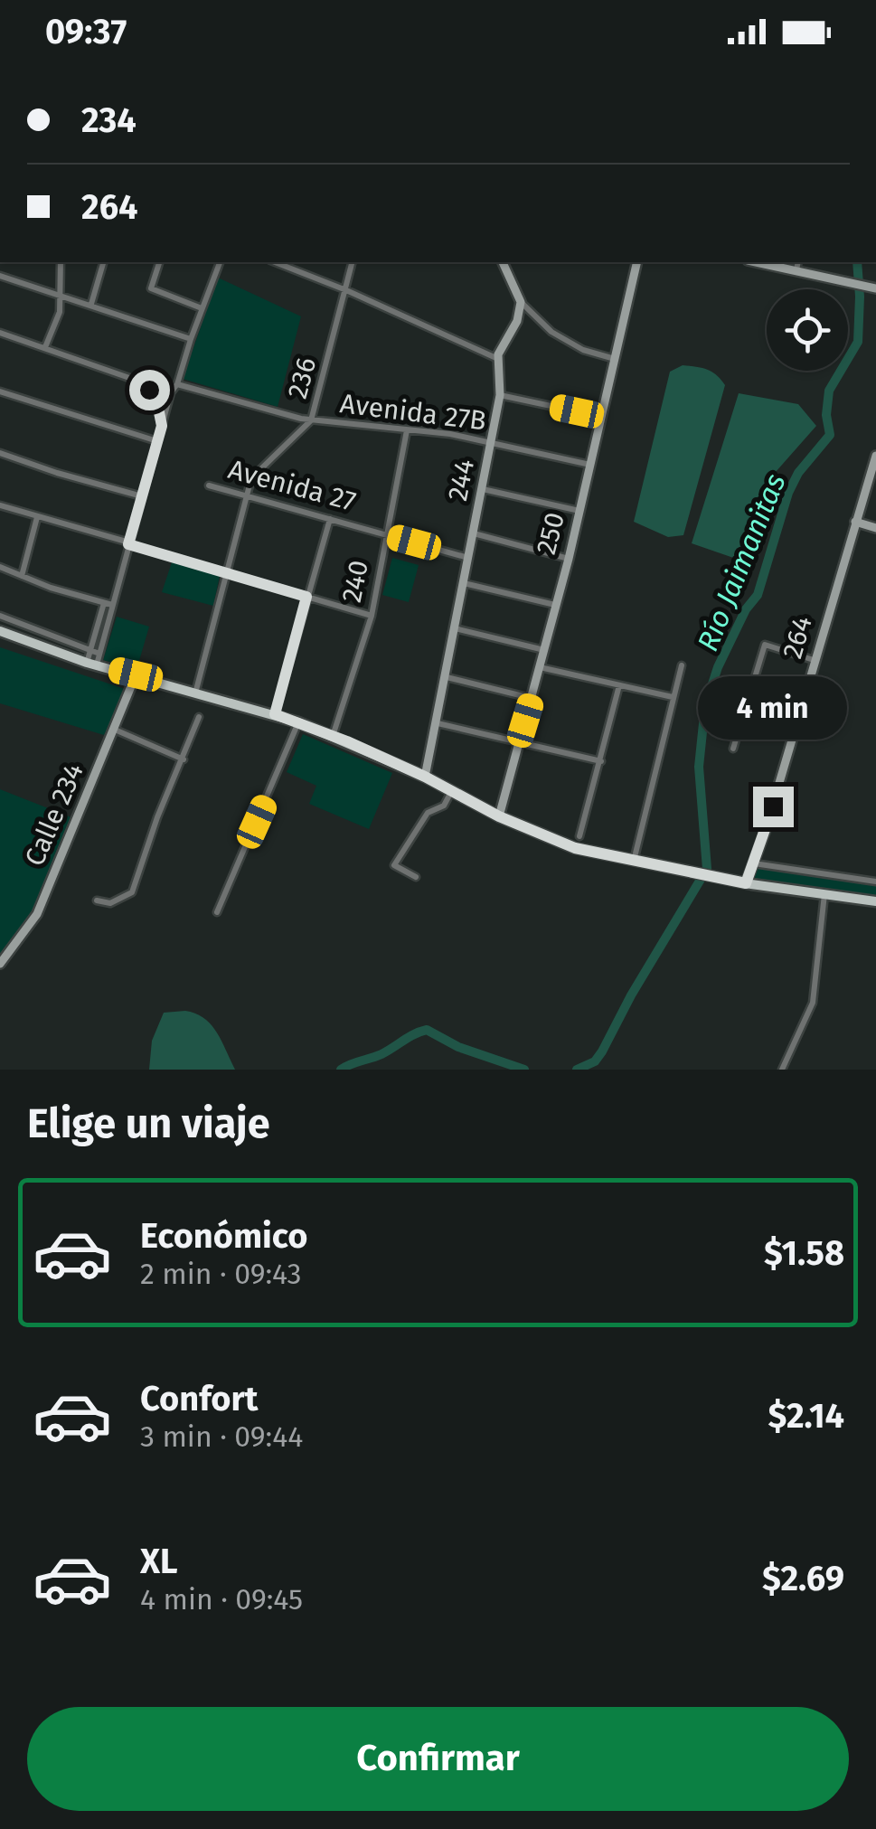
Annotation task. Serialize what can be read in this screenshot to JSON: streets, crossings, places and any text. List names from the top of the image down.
{
  "streets": {
    "street": [
      "236",
      "Avenida 27B",
      "244",
      "Avenida 27",
      "250",
      "240",
      "264",
      "Calle 234"
    ]
  },
  "crossings": [
    ["236", "Avenida 27B"],
    ["236", "Avenida 27"],
    ["Avenida 27B", "244"],
    ["Avenida 27B", "250"],
    ["Avenida 27B", "240"],
    ["244", "Avenida 27"],
    ["Avenida 27", "240"]
  ],
  "water": ["Río Jaimanitas"],
  "page": {
    "status": "09:37",
    "banner": ["234", "264"],
    "bubble": "4 min",
    "heading": "Elige un viaje",
    "list": [
      {
        "name": "Económico",
        "note": "2 min · 09:43",
        "value": "$1.58"
      },
      {
        "name": "Confort",
        "note": "3 min · 09:44",
        "value": "$2.14"
      },
      {
        "name": "XL",
        "note": "4 min · 09:45",
        "value": "$2.69"
      }
    ],
    "buttons": "Confirmar"
  }
}
